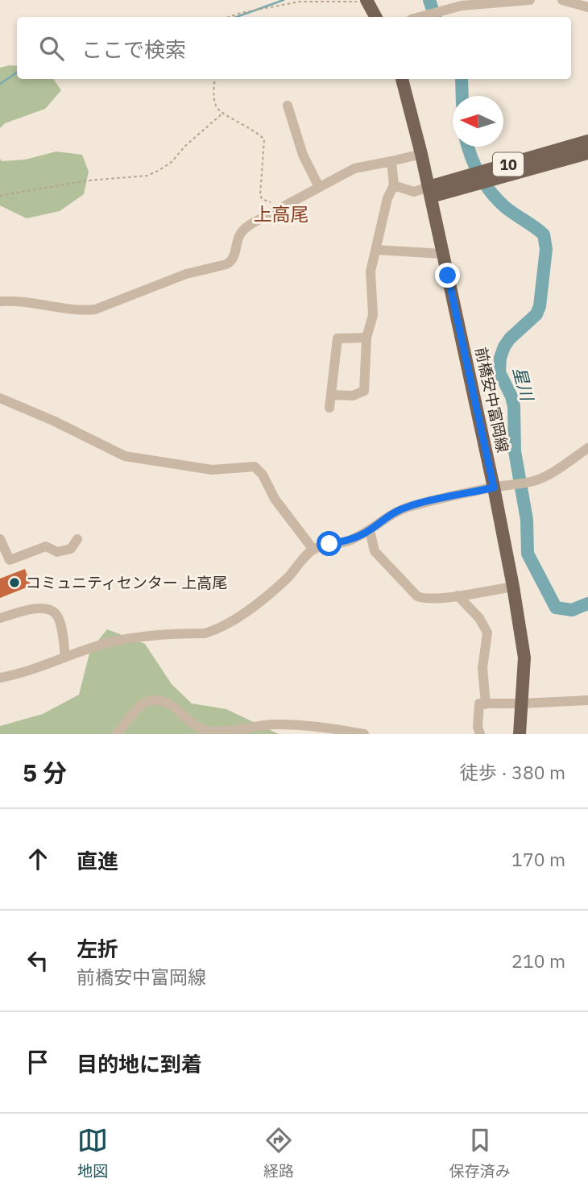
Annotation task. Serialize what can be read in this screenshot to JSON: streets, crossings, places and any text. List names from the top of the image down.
{
  "streets": {
    "main road": ["10", "前橋安中富岡線"]
  },
  "crossings": [
    ["10", "前橋安中富岡線"]
  ],
  "districts": ["上高尾"],
  "water": ["星川"],
  "places": ["コミュニティセンター 上高尾"],
  "north": "left",
  "page": {
    "search": "ここで検索",
    "heading": ["5 分", "徒歩 · 380 m"],
    "list": [
      ["直進", "170 m"],
      ["左折", "前橋安中富岡線", "210 m"],
      "目的地に到着"
    ],
    "nav": ["地図", "経路", "保存済み"]
  }
}
